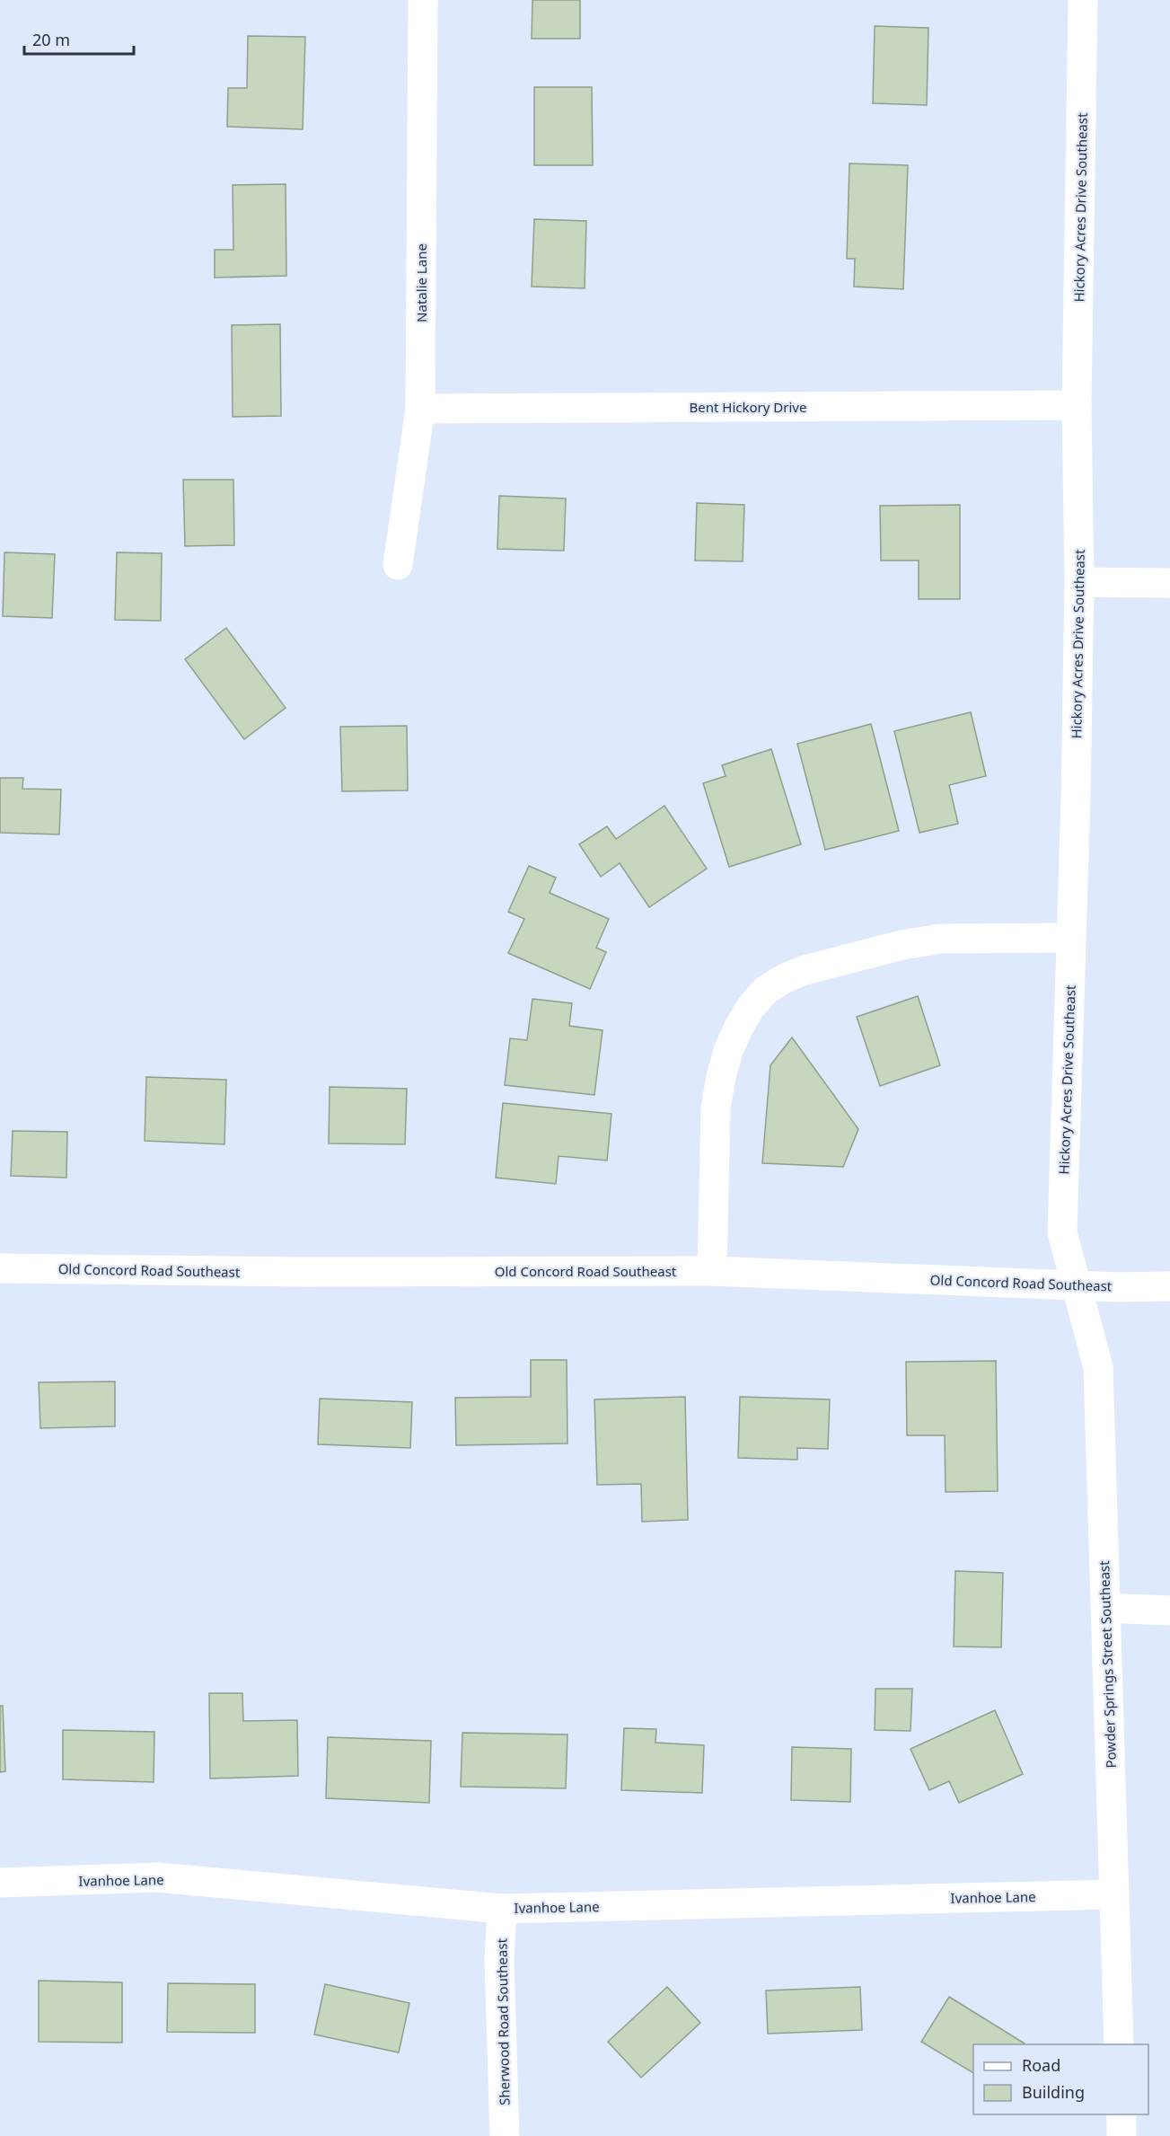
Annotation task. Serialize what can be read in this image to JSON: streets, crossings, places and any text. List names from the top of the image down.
{
  "streets": {
    "street": [
      "Hickory Acres Drive Southeast",
      "Natalie Lane",
      "Bent Hickory Drive",
      "Old Concord Road Southeast",
      "Powder Springs Street Southeast",
      "Ivanhoe Lane",
      "Sherwood Road Southeast"
    ]
  },
  "crossings": [
    ["Hickory Acres Drive Southeast", "Bent Hickory Drive"],
    ["Hickory Acres Drive Southeast", "Old Concord Road Southeast"],
    ["Hickory Acres Drive Southeast", "Powder Springs Street Southeast"],
    ["Natalie Lane", "Bent Hickory Drive"],
    ["Old Concord Road Southeast", "Powder Springs Street Southeast"],
    ["Powder Springs Street Southeast", "Ivanhoe Lane"],
    ["Ivanhoe Lane", "Sherwood Road Southeast"]
  ],
  "legend": ["Road", "Building"],
  "scale_bar": "20 m"
}
